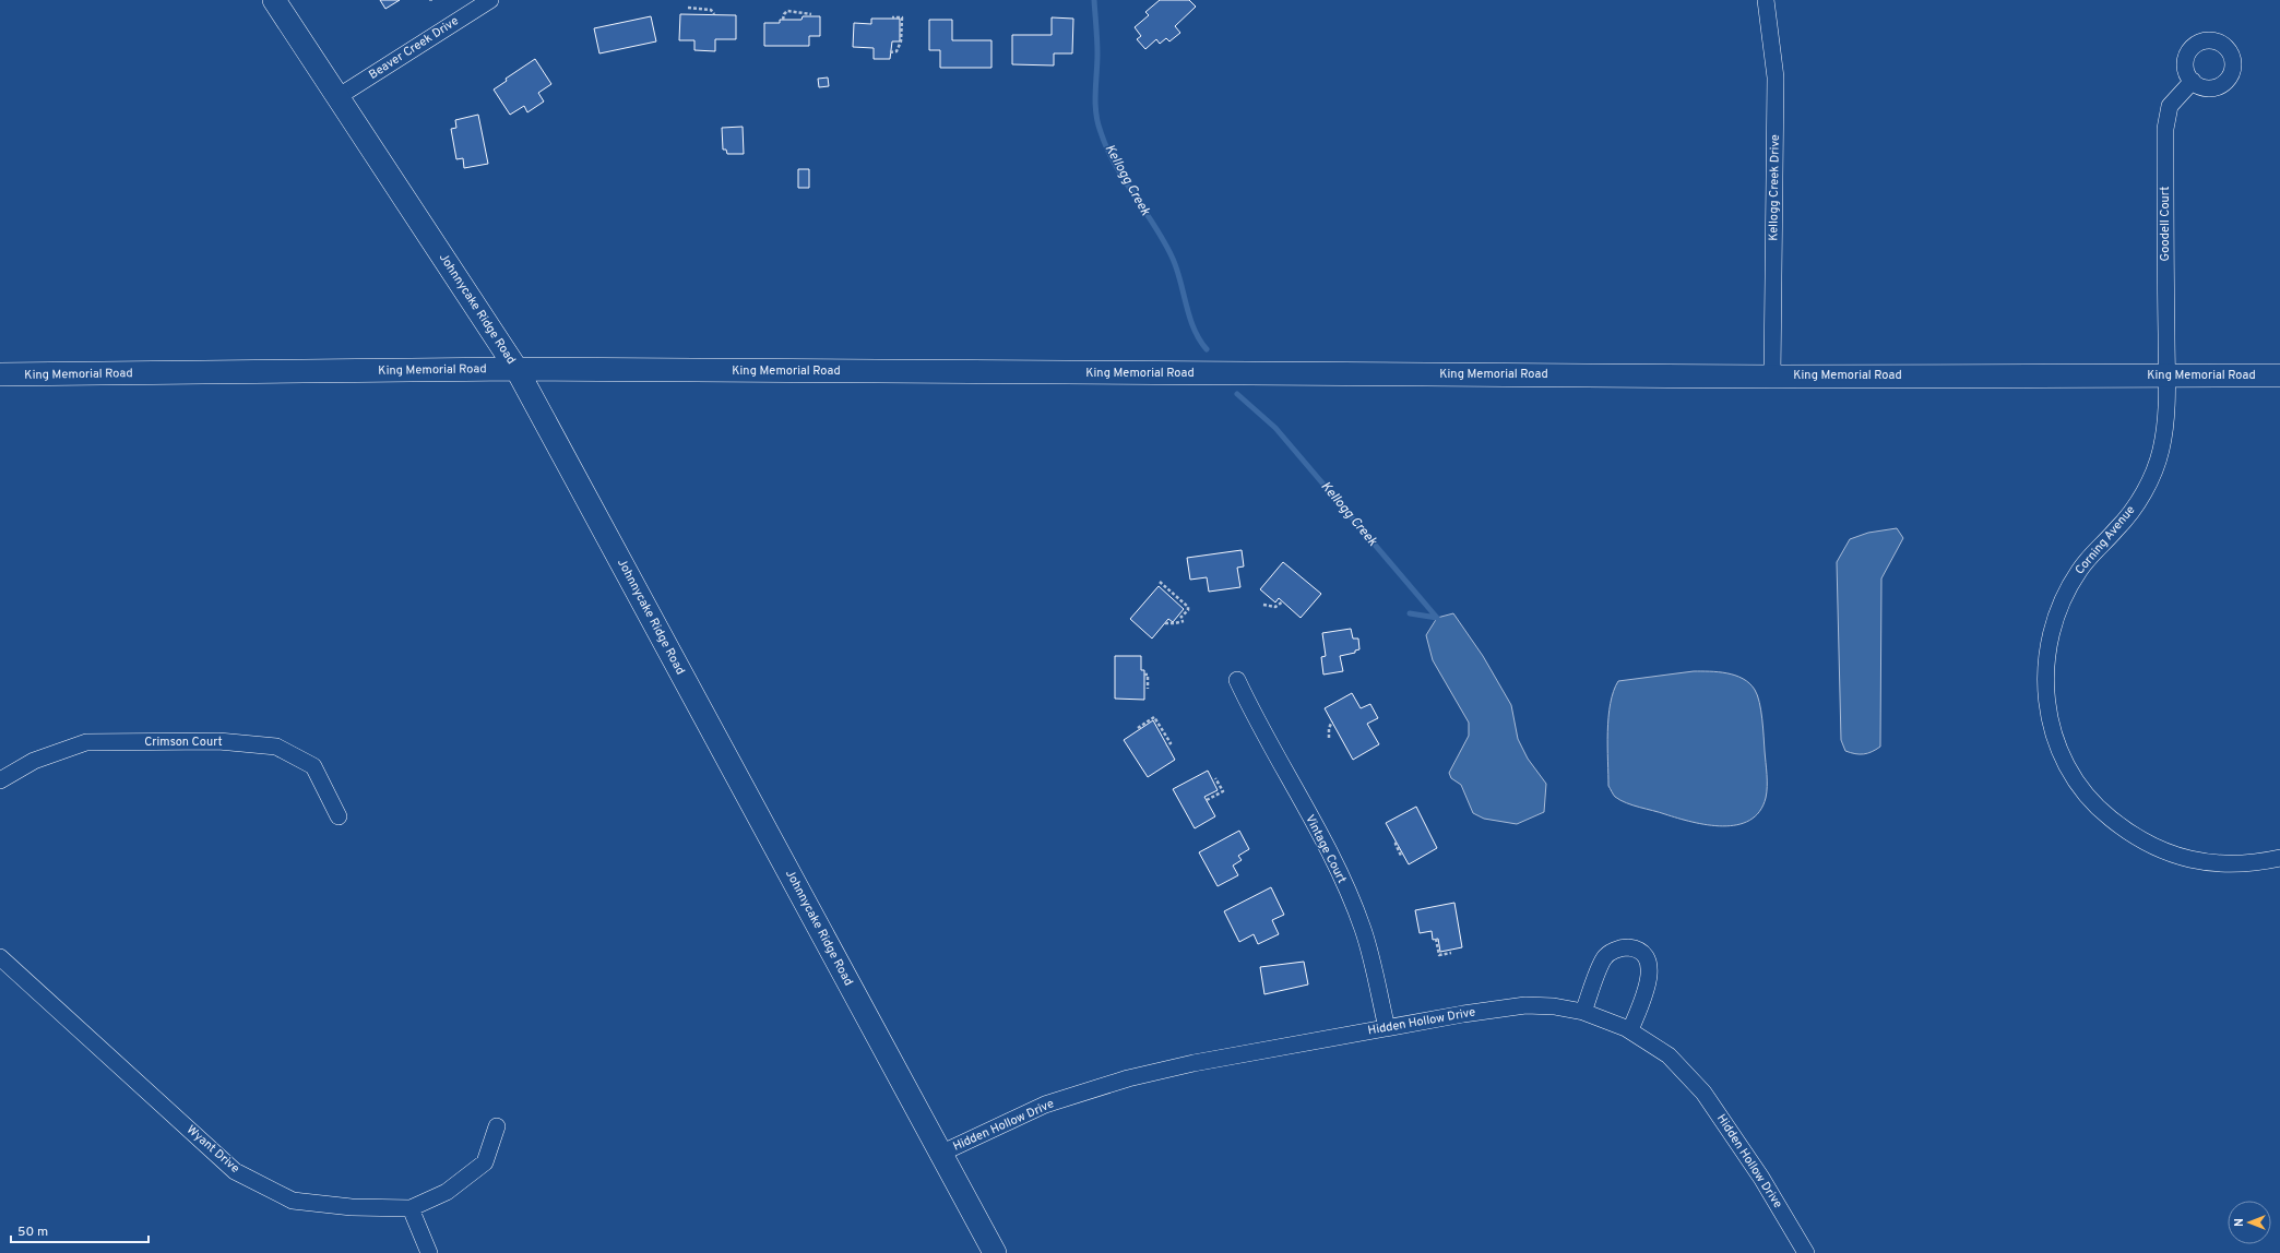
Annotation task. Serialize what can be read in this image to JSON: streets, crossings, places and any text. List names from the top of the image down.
{
  "streets": {
    "street": [
      "Beaver Creek Drive",
      "Kellogg Creek Drive",
      "Goodell Court",
      "Johnnycake Ridge Road",
      "King Memorial Road",
      "Corning Avenue",
      "Crimson Court",
      "Vintage Court",
      "Hidden Hollow Drive",
      "Wyant Drive"
    ]
  },
  "crossings": [
    ["Beaver Creek Drive", "Johnnycake Ridge Road"],
    ["Kellogg Creek Drive", "King Memorial Road"],
    ["Goodell Court", "King Memorial Road"],
    ["Goodell Court", "Corning Avenue"],
    ["Johnnycake Ridge Road", "King Memorial Road"],
    ["Johnnycake Ridge Road", "Hidden Hollow Drive"],
    ["King Memorial Road", "Corning Avenue"],
    ["Vintage Court", "Hidden Hollow Drive"]
  ],
  "water": ["Kellogg Creek"],
  "scale_bar": "50 m",
  "north": "left"
}
